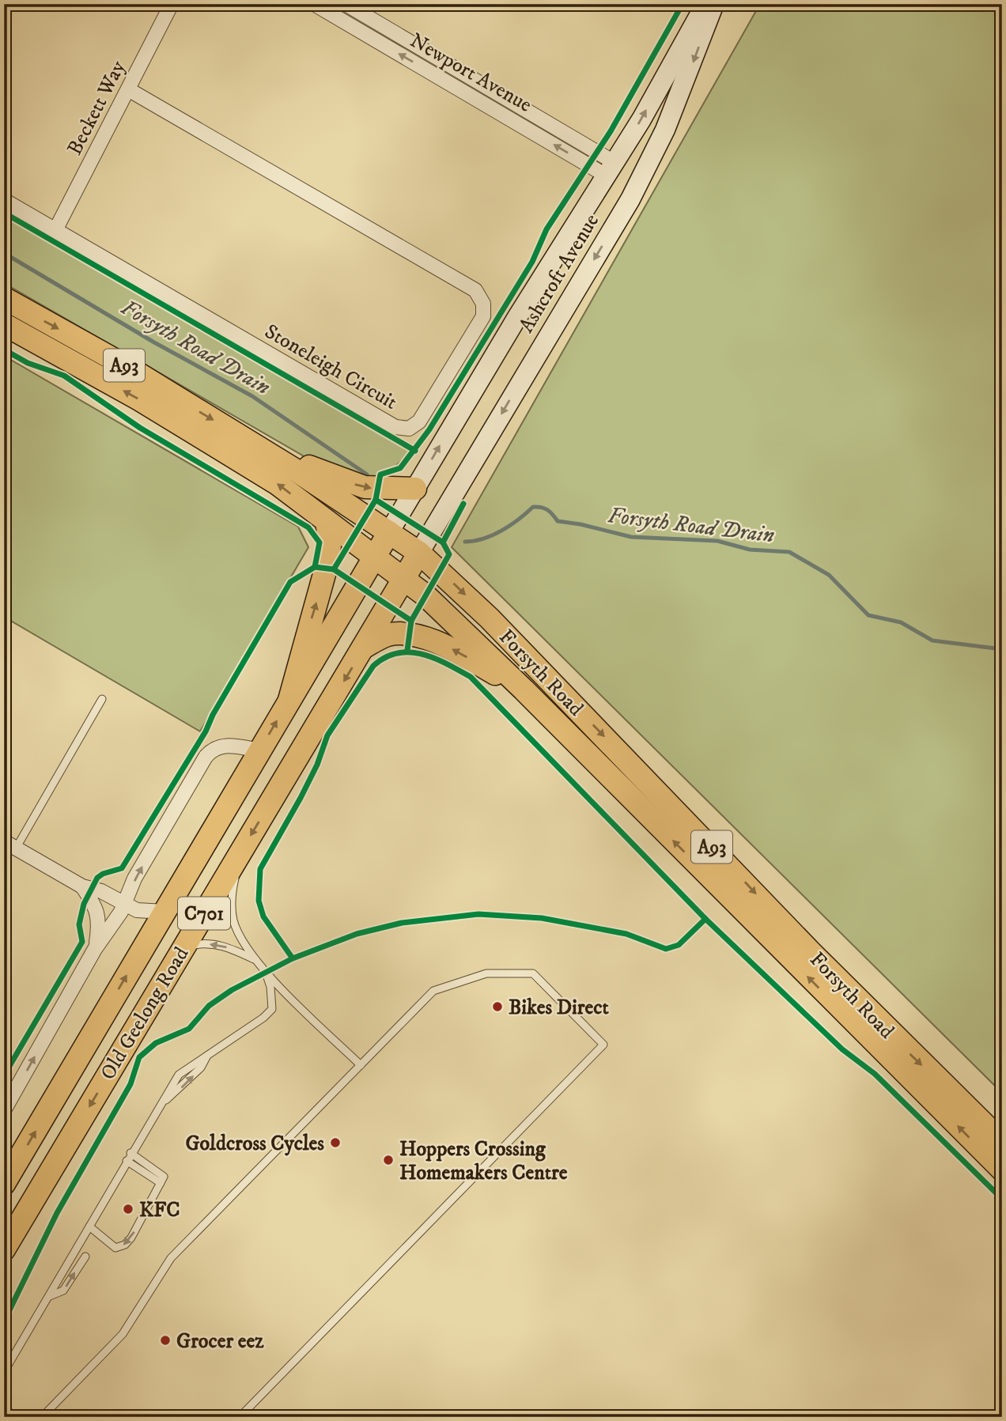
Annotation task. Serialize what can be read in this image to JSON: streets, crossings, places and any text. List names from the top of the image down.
{
  "streets": {
    "main road": [
      "Ashcroft Avenue",
      "A93",
      "Forsyth Road",
      "C701",
      "Old Geelong Road"
    ],
    "street": ["Newport Avenue", "Beckett Way", "Stoneleigh Circuit"]
  },
  "crossings": [
    ["Newport Avenue", "Ashcroft Avenue"],
    ["Beckett Way", "Stoneleigh Circuit"],
    ["Ashcroft Avenue", "Forsyth Road"],
    ["Ashcroft Avenue", "C701"],
    ["Forsyth Road", "C701"],
    ["Forsyth Road", "Old Geelong Road"],
    ["C701", "Old Geelong Road"]
  ],
  "water": ["Forsyth Road Drain"],
  "places": [
    "Bikes Direct",
    "Goldcross Cycles",
    "Hoppers Crossing Homemakers Centre",
    "KFC",
    "Grocer eez"
  ]
}
